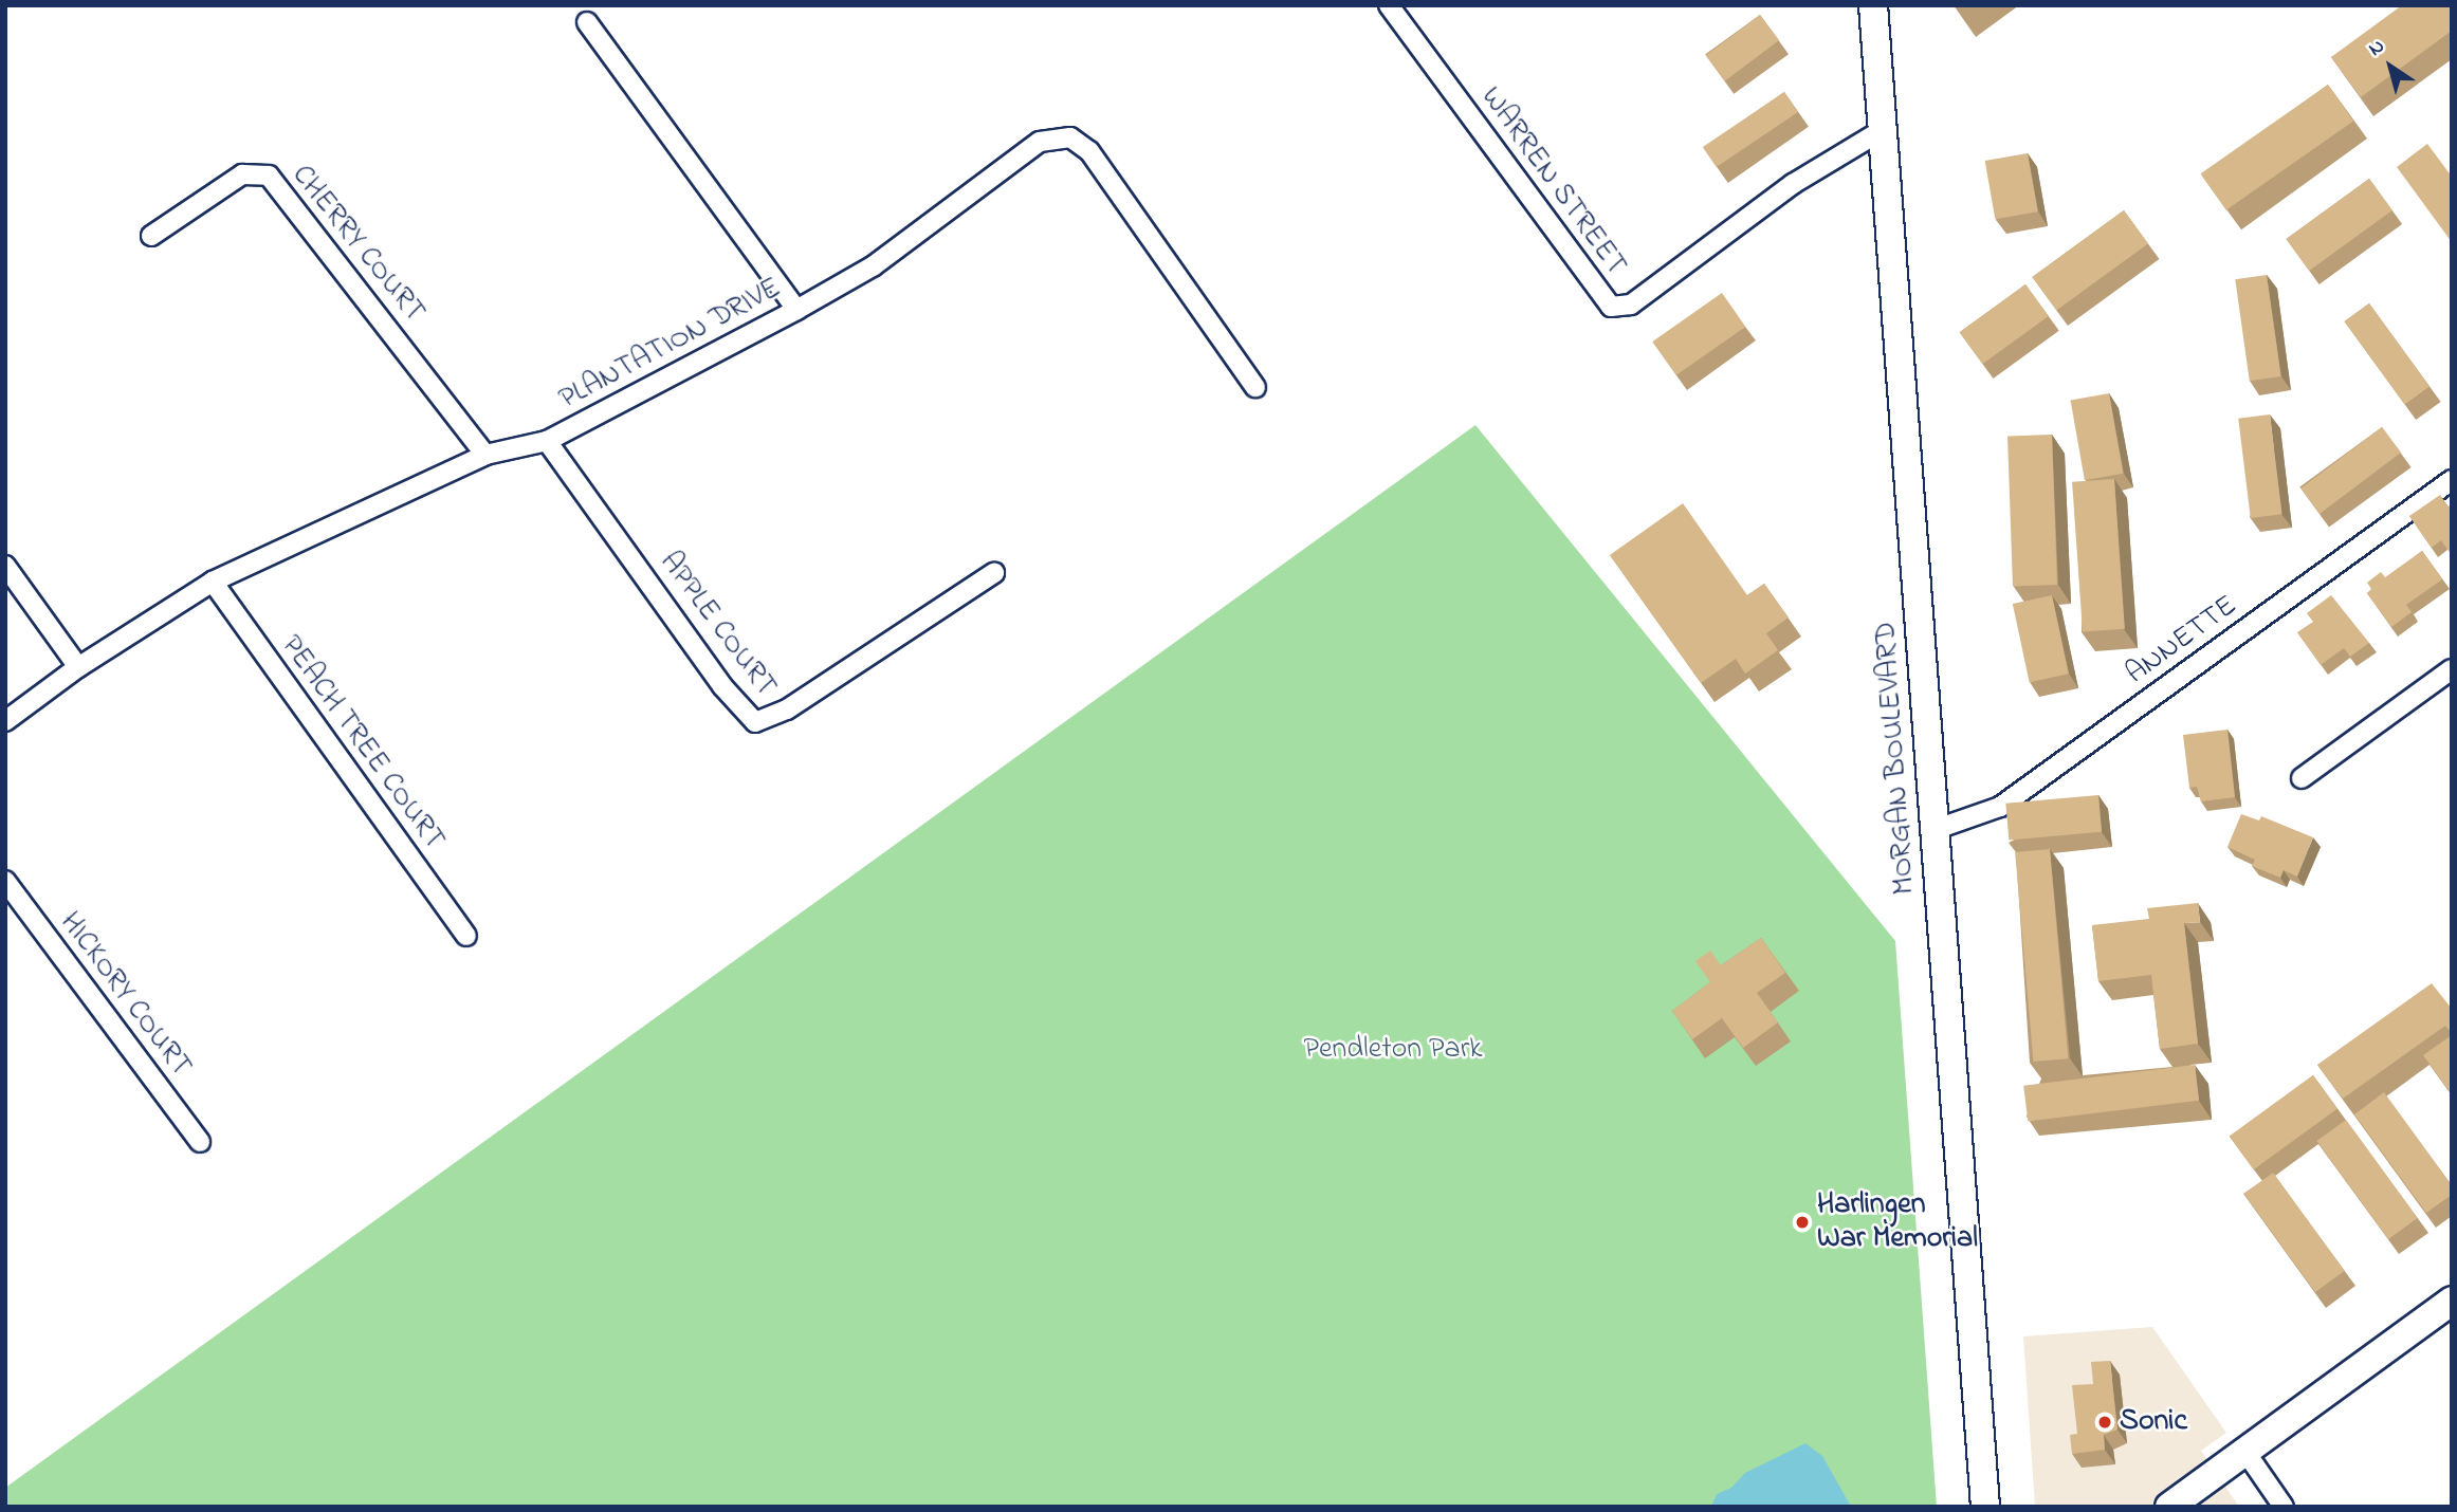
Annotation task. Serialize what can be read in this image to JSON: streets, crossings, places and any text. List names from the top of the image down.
{
  "streets": {
    "main road": ["MORGAN BOULEVARD"],
    "street": [
      "WARREN STREET",
      "CHERRY COURT",
      "PLANTATION DRIVE",
      "APPLE COURT",
      "ANNETTE",
      "PEACH TREE COURT",
      "HICKORY COURT"
    ]
  },
  "crossings": [
    ["WARREN STREET", "MORGAN BOULEVARD"],
    ["CHERRY COURT", "PLANTATION DRIVE"],
    ["PLANTATION DRIVE", "APPLE COURT"],
    ["PLANTATION DRIVE", "PEACH TREE COURT"],
    ["ANNETTE", "MORGAN BOULEVARD"]
  ],
  "parks": ["Pendleton Park"],
  "places": ["Harlingen War Memorial", "Sonic"],
  "north": "top left"
}
